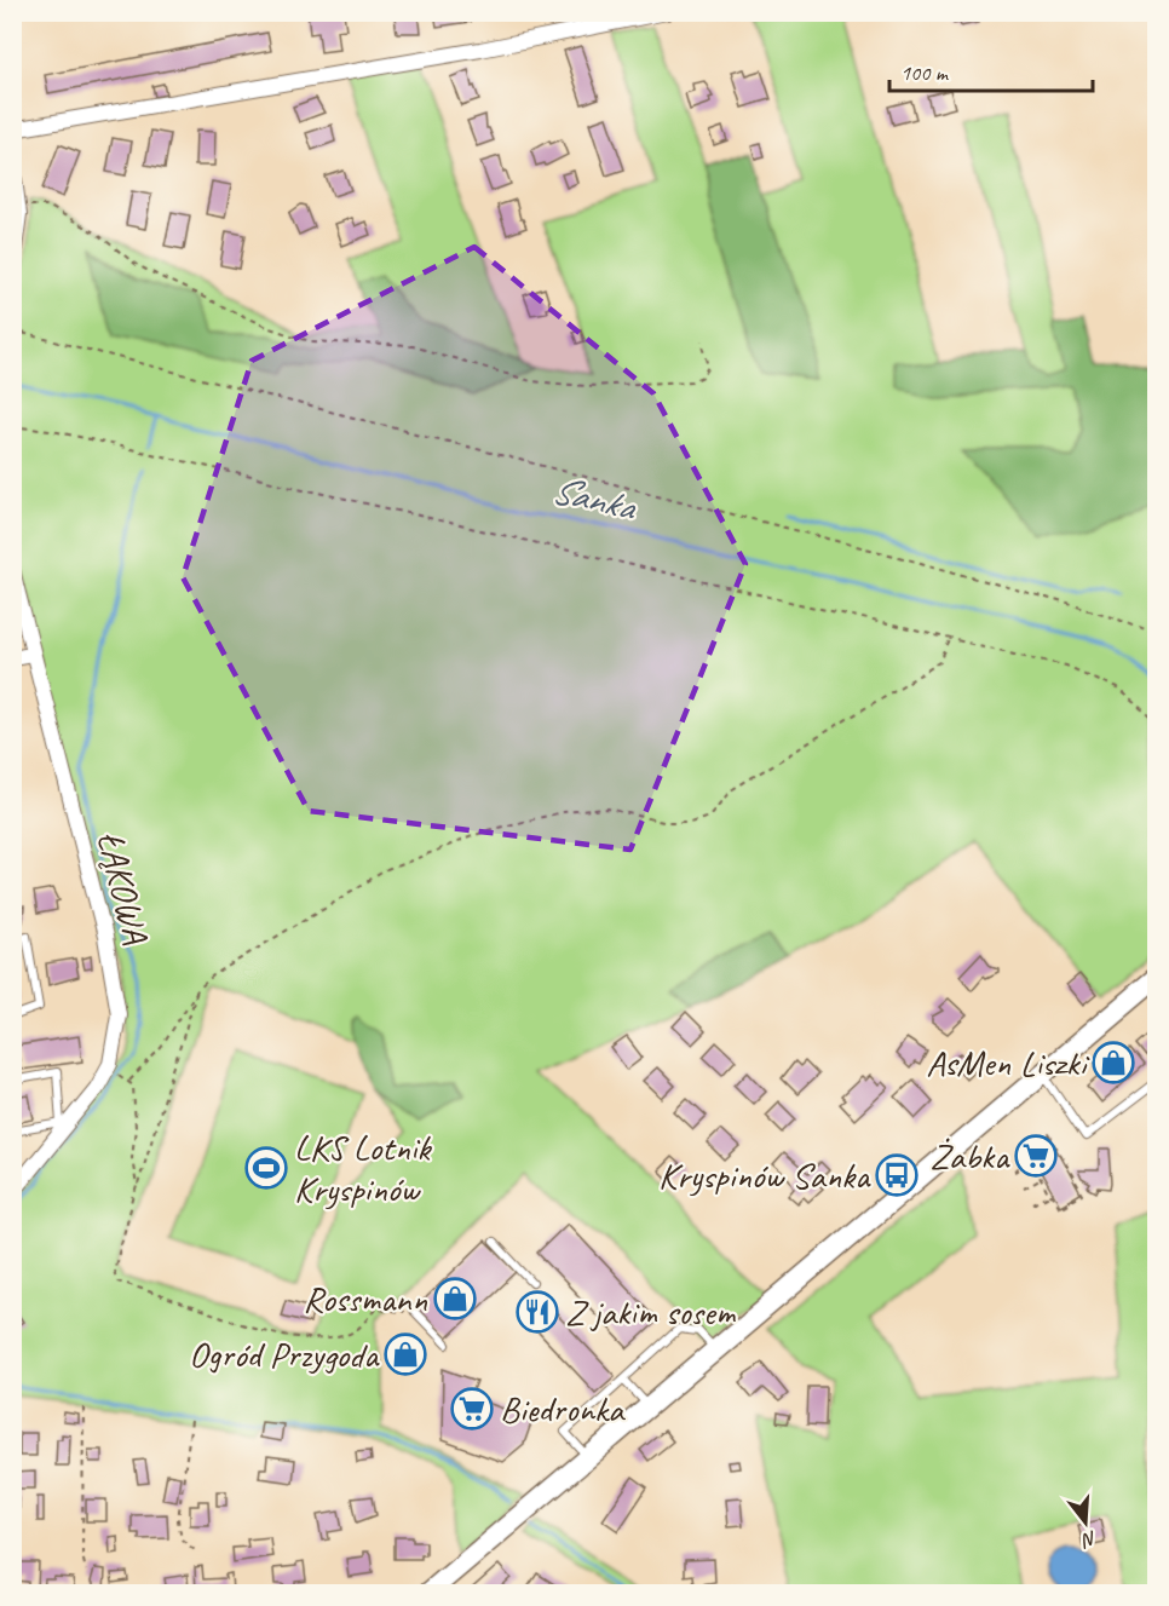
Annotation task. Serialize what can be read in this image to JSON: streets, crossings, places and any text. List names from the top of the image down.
{
  "streets": {
    "street": ["ŁĄKOWA"]
  },
  "water": ["Sanka"],
  "places": {
    "shop": ["AsMen Liszki", "Rossmann", "Ogród Przygoda"],
    "supermarket": ["Żabka", "Biedronka"],
    "sports": ["LKS Lotnik Kryspinów"],
    "bus stop": ["Kryspinów Sanka"],
    "restaurant": ["Z jakim sosem"]
  },
  "scale_bar": "100 m",
  "north": "bottom"
}
